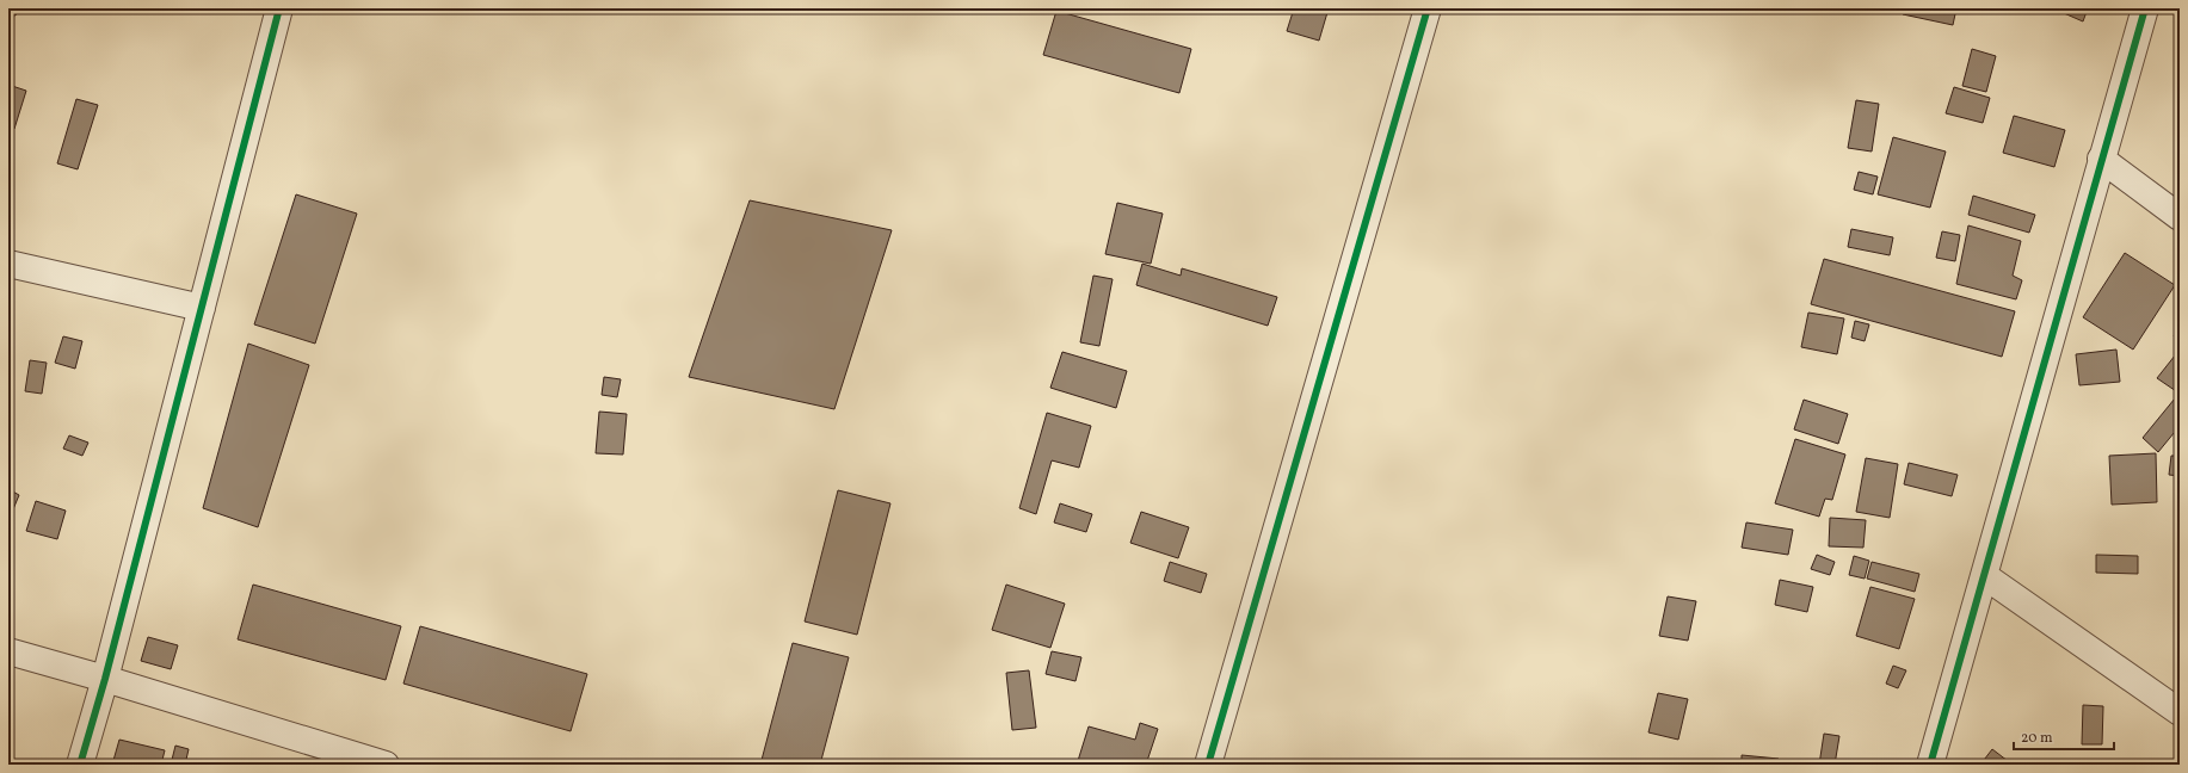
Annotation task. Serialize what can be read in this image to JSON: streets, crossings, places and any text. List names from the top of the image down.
{
  "scale_bar": "20 m"
}
